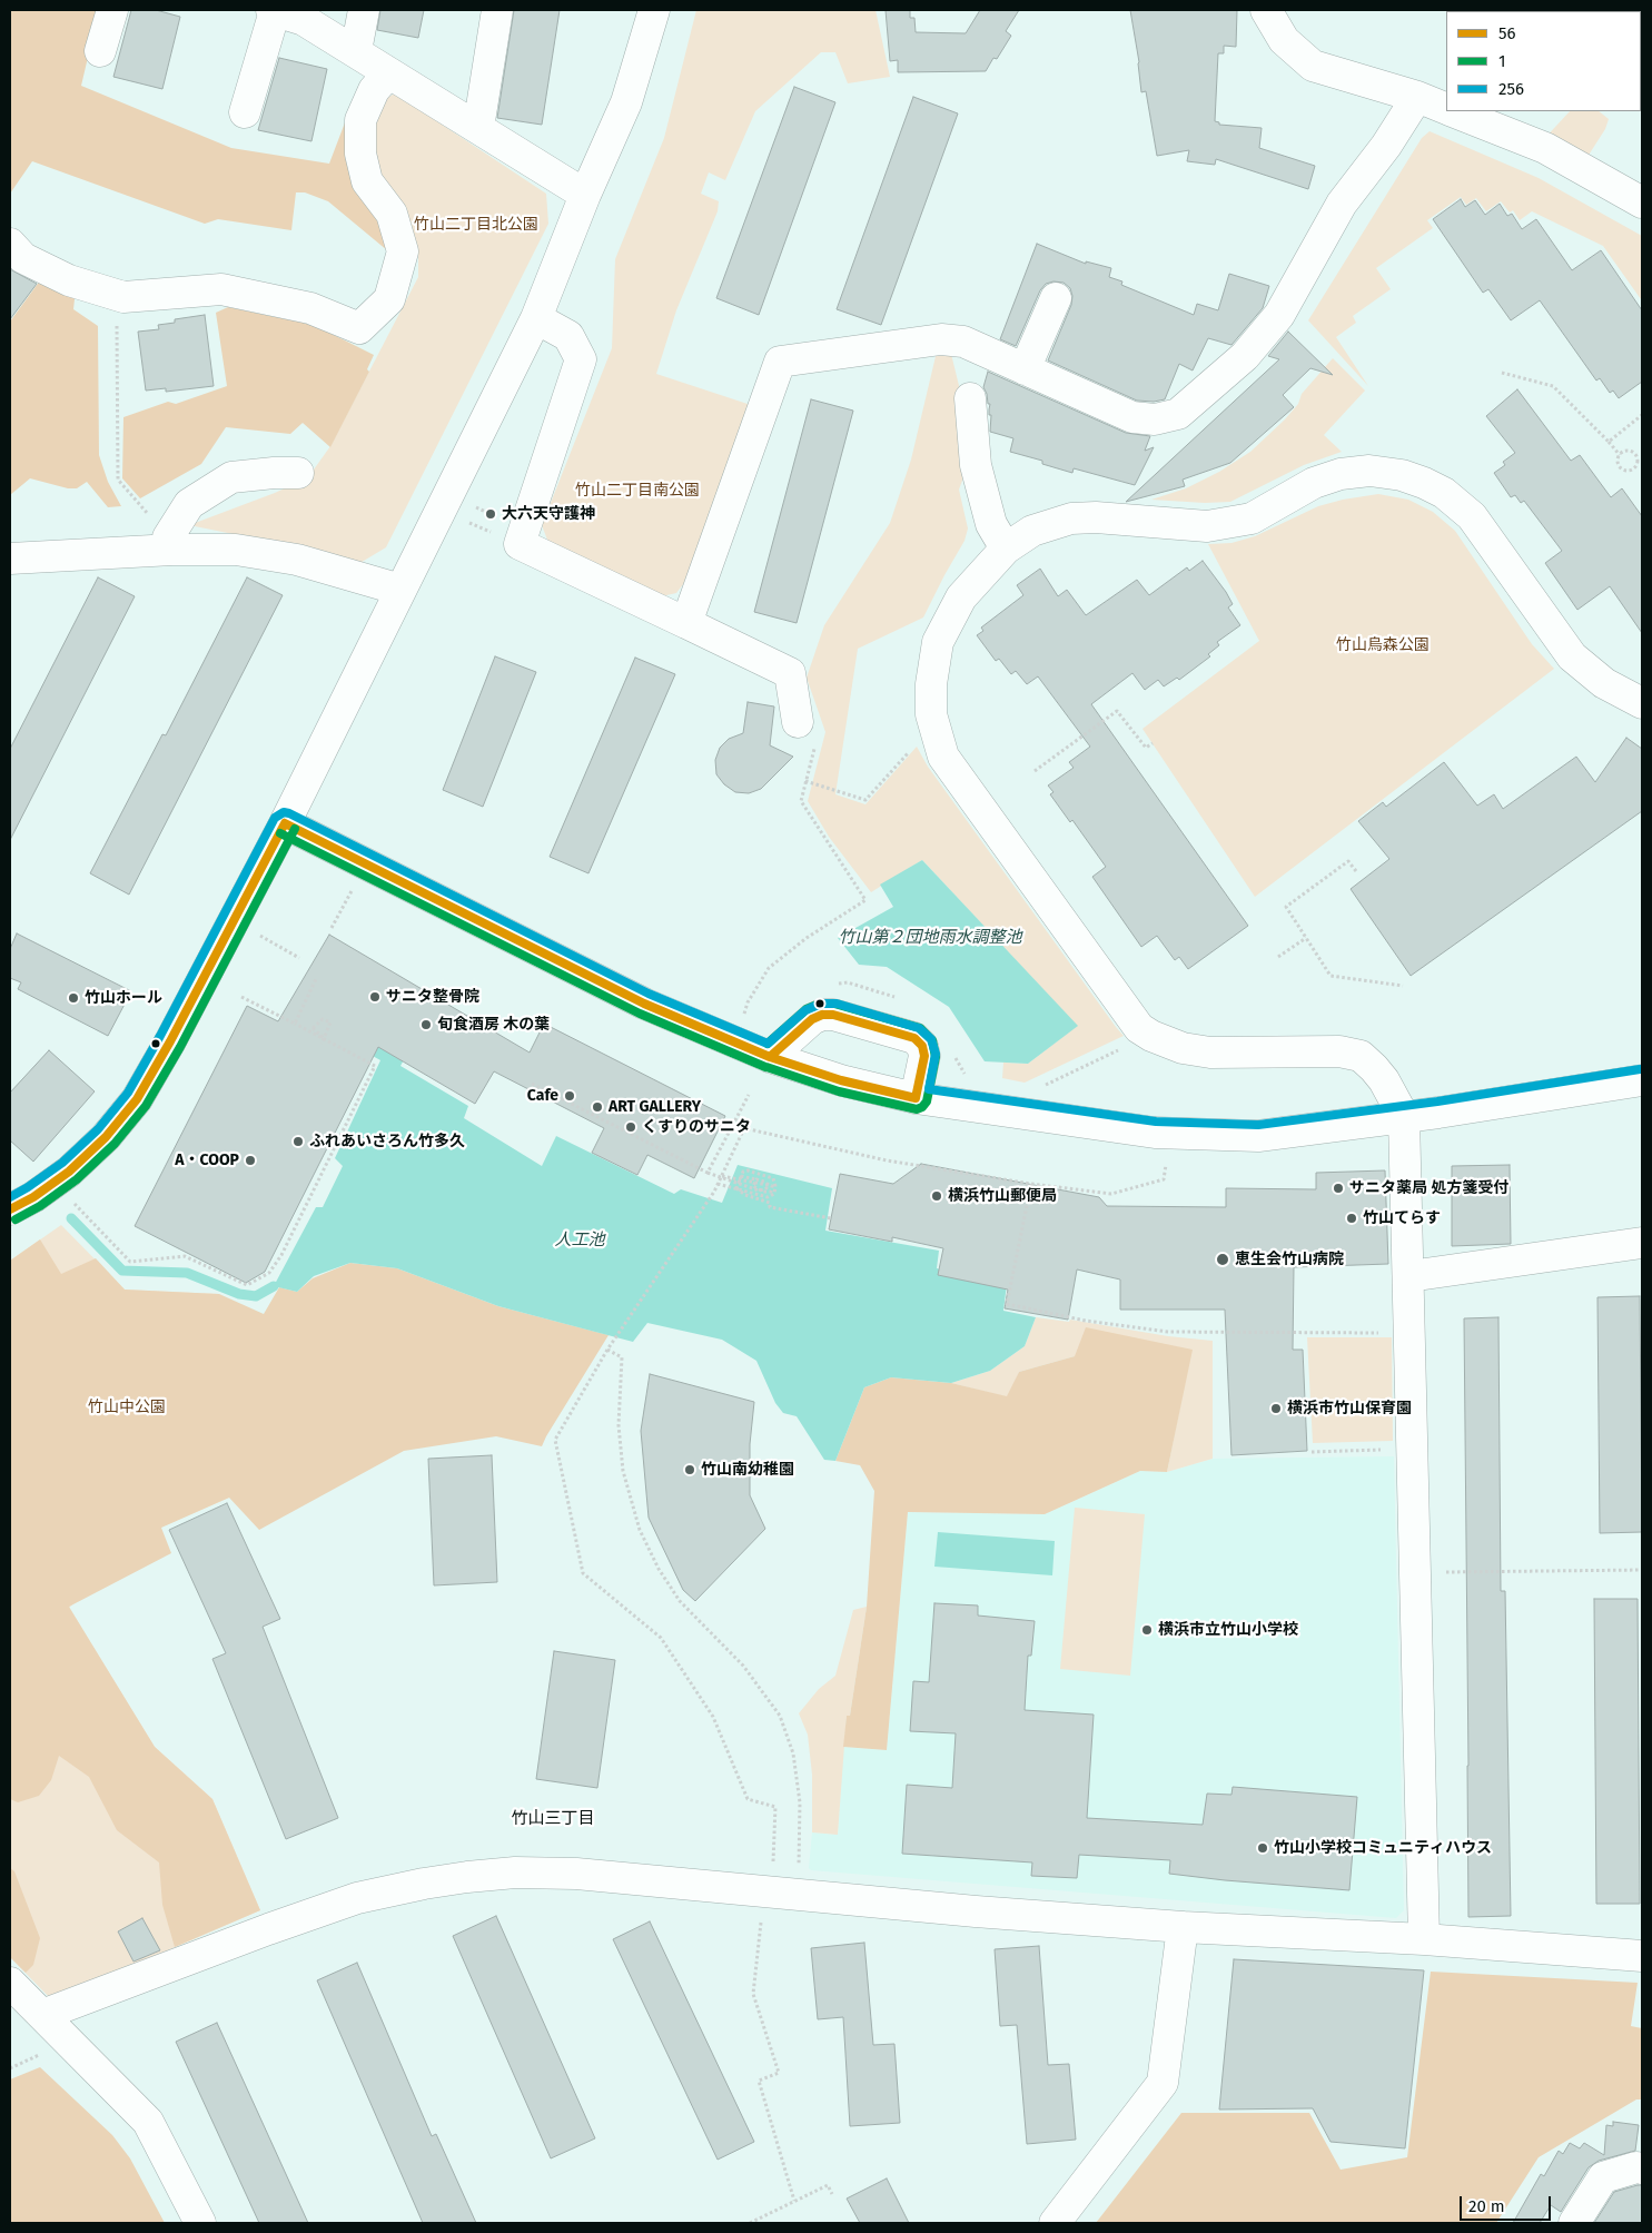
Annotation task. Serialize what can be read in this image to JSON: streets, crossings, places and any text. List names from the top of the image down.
{
  "districts": ["竹山三丁目"],
  "water": ["竹山第２団地雨水調整池", "人工池"],
  "parks": [
    "竹山二丁目北公園",
    "竹山二丁目南公園",
    "竹山烏森公園",
    "竹山中公園"
  ],
  "places": [
    "大六天守護神",
    "サニタ整骨院",
    "竹山ホール",
    "旬食酒房 木の葉",
    "Cafe",
    "ART GALLERY",
    "くすりのサニタ",
    "ふれあいさろん竹多久",
    "A・COOP",
    "サニタ薬局 処方箋受付",
    "横浜竹山郵便局",
    "竹山てらす",
    "恵生会竹山病院",
    "横浜市竹山保育園",
    "竹山南幼稚園",
    "横浜市立竹山小学校",
    "竹山小学校コミュニティハウス"
  ],
  "lines": ["transit line 256", "transit line 56", "transit line 1"],
  "legend": ["56", "1", "256"],
  "scale_bar": "20 m"
}
